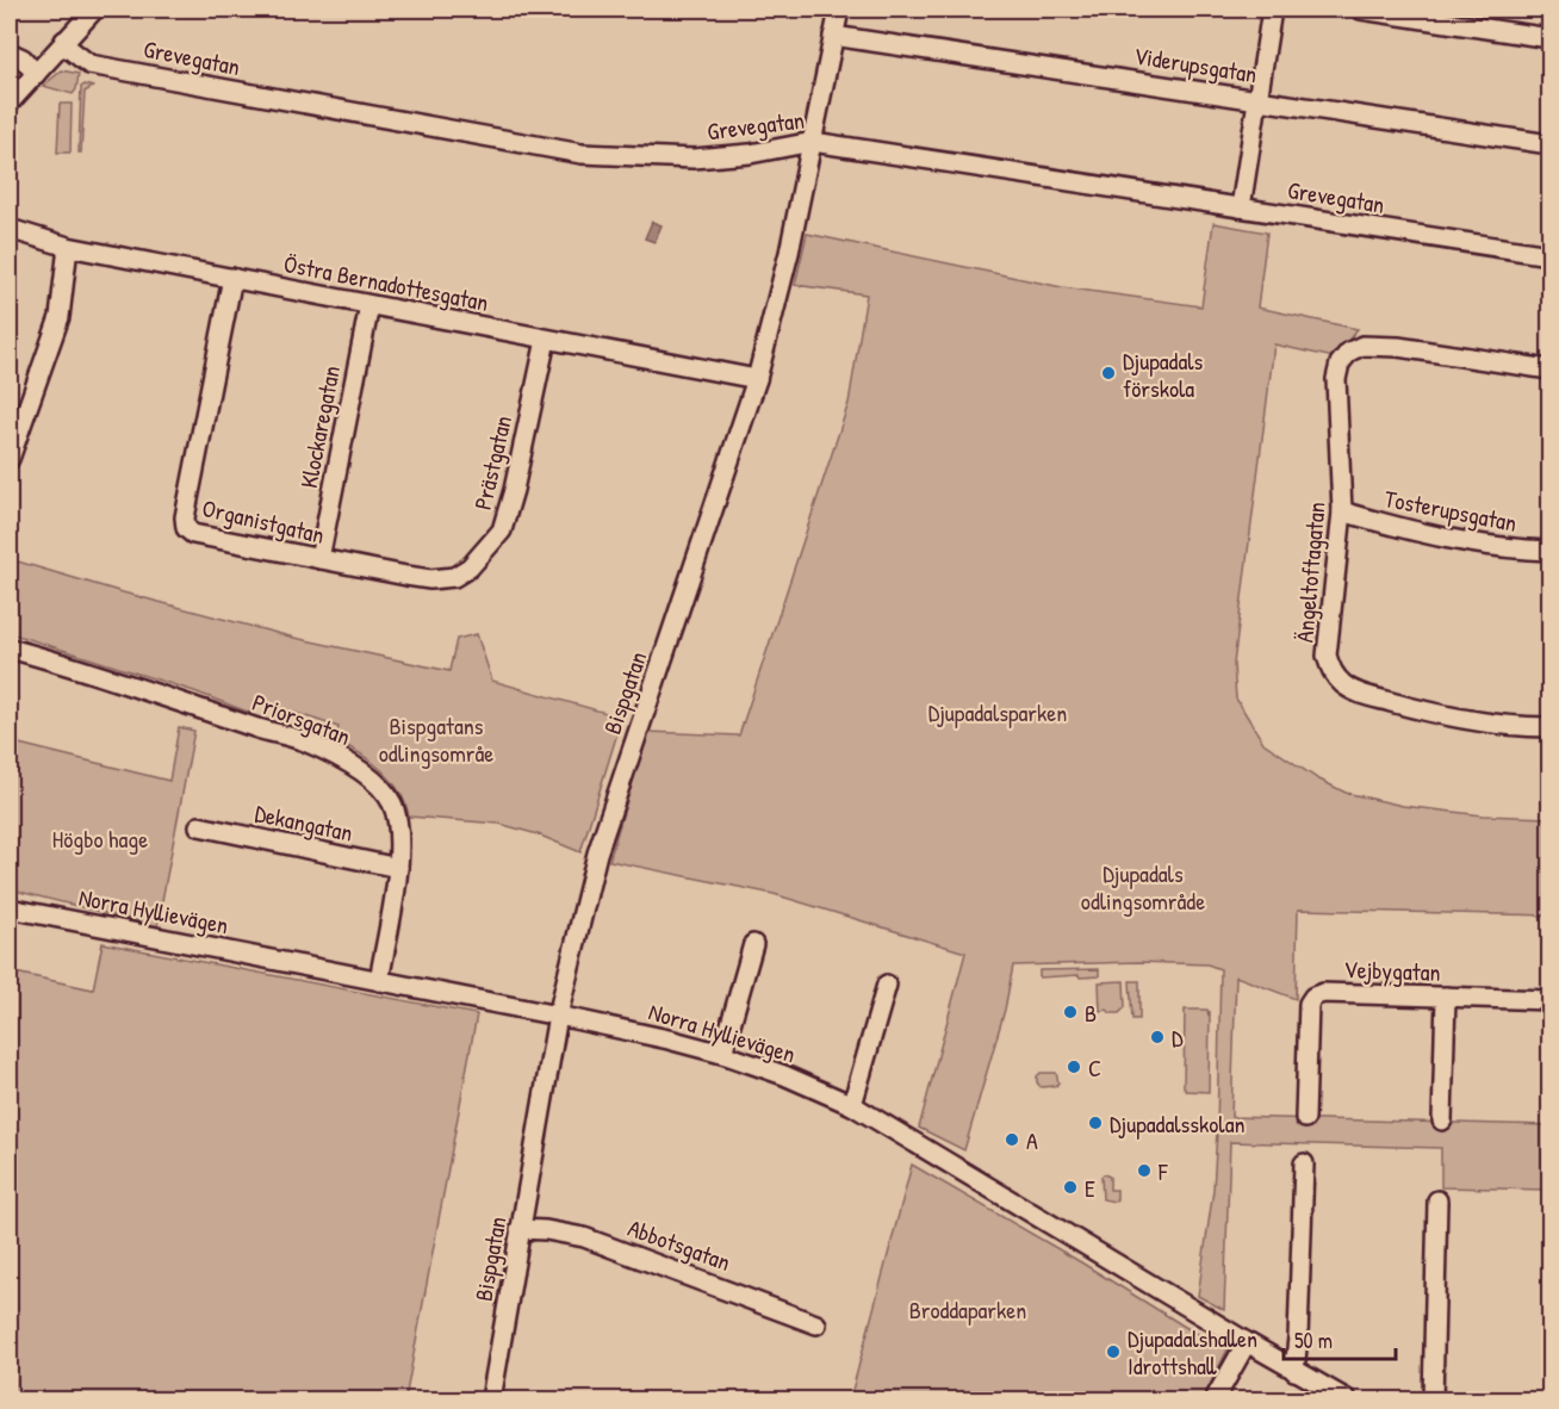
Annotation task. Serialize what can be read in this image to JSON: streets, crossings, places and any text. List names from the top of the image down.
{
  "streets": {
    "street": [
      "Grevegatan",
      "Viderupsgatan",
      "Östra Bernadottesgatan",
      "Klockaregatan",
      "Prästgatan",
      "Tosterupsgatan",
      "Organistgatan",
      "Ängeltoftagatan",
      "Bispgatan",
      "Priorsgatan",
      "Dekangatan",
      "Norra Hyllievägen",
      "Vejbygatan",
      "Abbotsgatan"
    ]
  },
  "crossings": [
    ["Grevegatan", "Bispgatan"],
    ["Viderupsgatan", "Bispgatan"],
    ["Östra Bernadottesgatan", "Klockaregatan"],
    ["Östra Bernadottesgatan", "Prästgatan"],
    ["Östra Bernadottesgatan", "Organistgatan"],
    ["Östra Bernadottesgatan", "Bispgatan"],
    ["Klockaregatan", "Organistgatan"],
    ["Prästgatan", "Organistgatan"],
    ["Tosterupsgatan", "Ängeltoftagatan"],
    ["Bispgatan", "Norra Hyllievägen"],
    ["Bispgatan", "Abbotsgatan"],
    ["Priorsgatan", "Dekangatan"],
    ["Priorsgatan", "Norra Hyllievägen"]
  ],
  "parks": [
    "Djupadalsparken",
    "Bispgatans odlingsområe",
    "Högbo hage",
    "Djupadals odlingsområde",
    "Broddaparken"
  ],
  "places": [
    "Djupadals förskola",
    "B",
    "D",
    "C",
    "Djupadalsskolan",
    "A",
    "F",
    "E",
    "Djupadalshallen Idrottshall"
  ],
  "scale_bar": "50 m"
}
